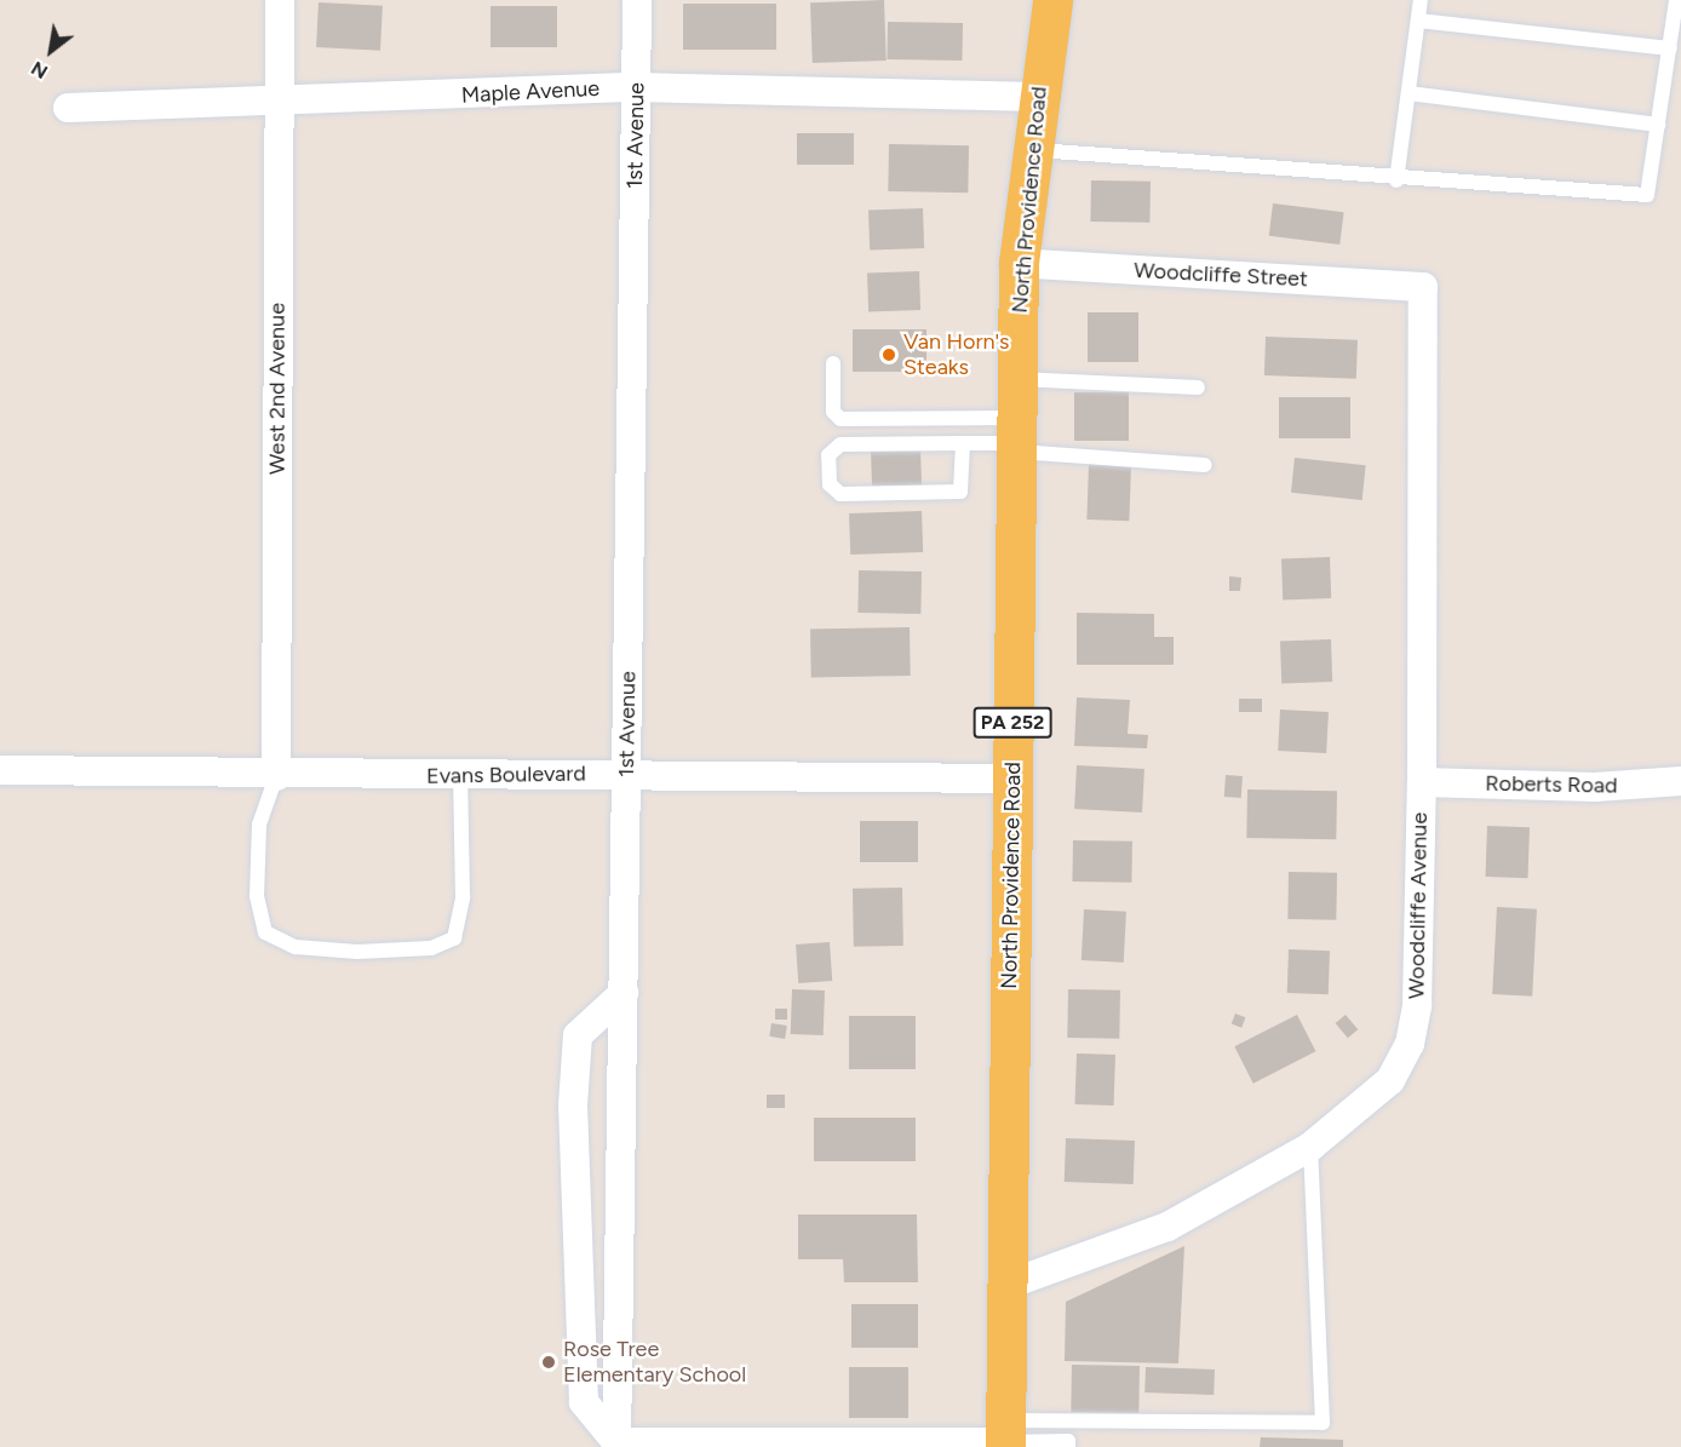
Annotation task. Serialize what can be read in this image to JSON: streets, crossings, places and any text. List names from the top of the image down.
{
  "streets": {
    "main road": ["North Providence Road", "PA 252"],
    "street": [
      "Maple Avenue",
      "1st Avenue",
      "Woodcliffe Street",
      "West 2nd Avenue",
      "Evans Boulevard",
      "Roberts Road",
      "Woodcliffe Avenue"
    ]
  },
  "crossings": [
    ["Maple Avenue", "1st Avenue"],
    ["Maple Avenue", "North Providence Road"],
    ["Maple Avenue", "West 2nd Avenue"],
    ["1st Avenue", "Evans Boulevard"],
    ["North Providence Road", "Woodcliffe Street"],
    ["North Providence Road", "Evans Boulevard"],
    ["North Providence Road", "Woodcliffe Avenue"],
    ["Woodcliffe Street", "Woodcliffe Avenue"],
    ["West 2nd Avenue", "Evans Boulevard"],
    ["Roberts Road", "Woodcliffe Avenue"]
  ],
  "places": ["Van Horn's Steaks", "Rose Tree Elementary School"],
  "north": "bottom left"
}
